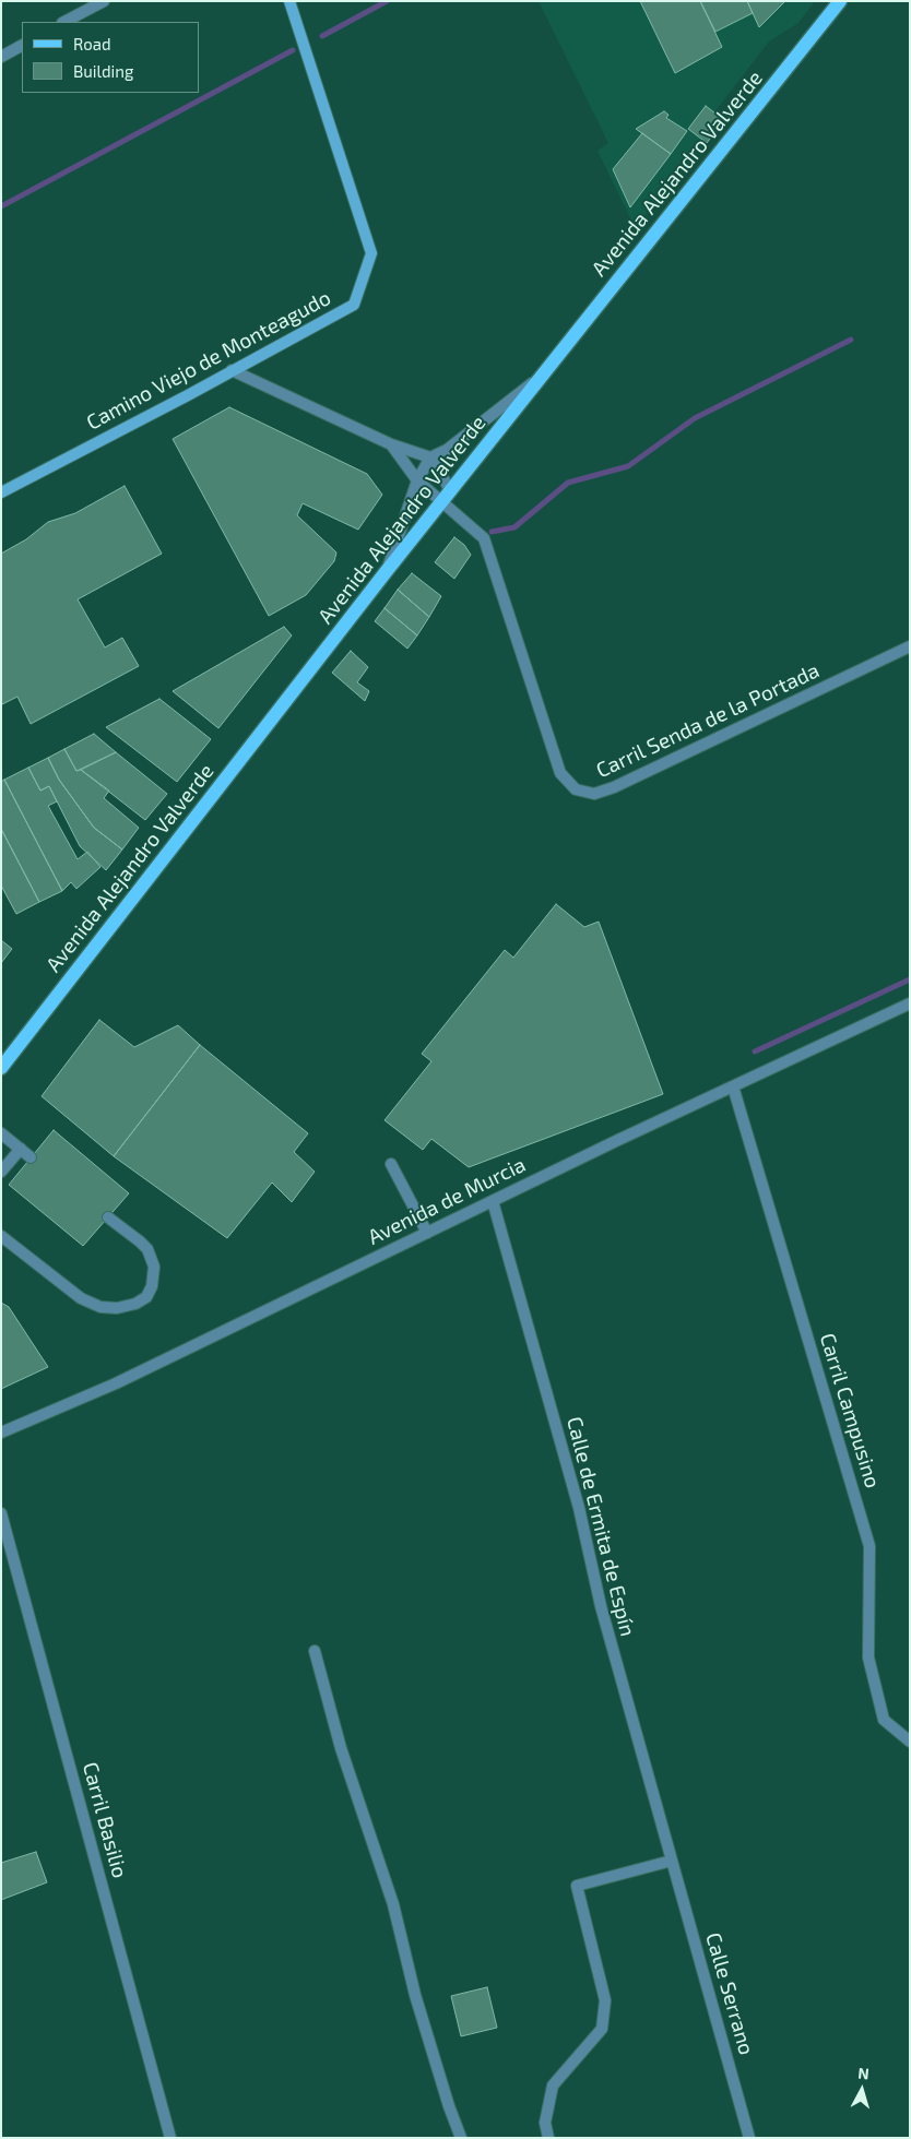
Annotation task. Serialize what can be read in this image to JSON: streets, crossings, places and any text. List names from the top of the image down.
{
  "streets": {
    "main road": ["Avenida Alejandro Valverde"],
    "street": [
      "Camino Viejo de Monteagudo",
      "Carril Senda de la Portada",
      "Avenida de Murcia",
      "Carril Campusino",
      "Calle de Ermita de Espín",
      "Carril Basilio",
      "Calle Serrano"
    ]
  },
  "crossings": [
    ["Avenida Alejandro Valverde", "Carril Senda de la Portada"],
    ["Avenida de Murcia", "Carril Campusino"],
    ["Avenida de Murcia", "Calle de Ermita de Espín"],
    ["Calle de Ermita de Espín", "Calle Serrano"]
  ],
  "legend": ["Road", "Building"],
  "north": "top"
}
